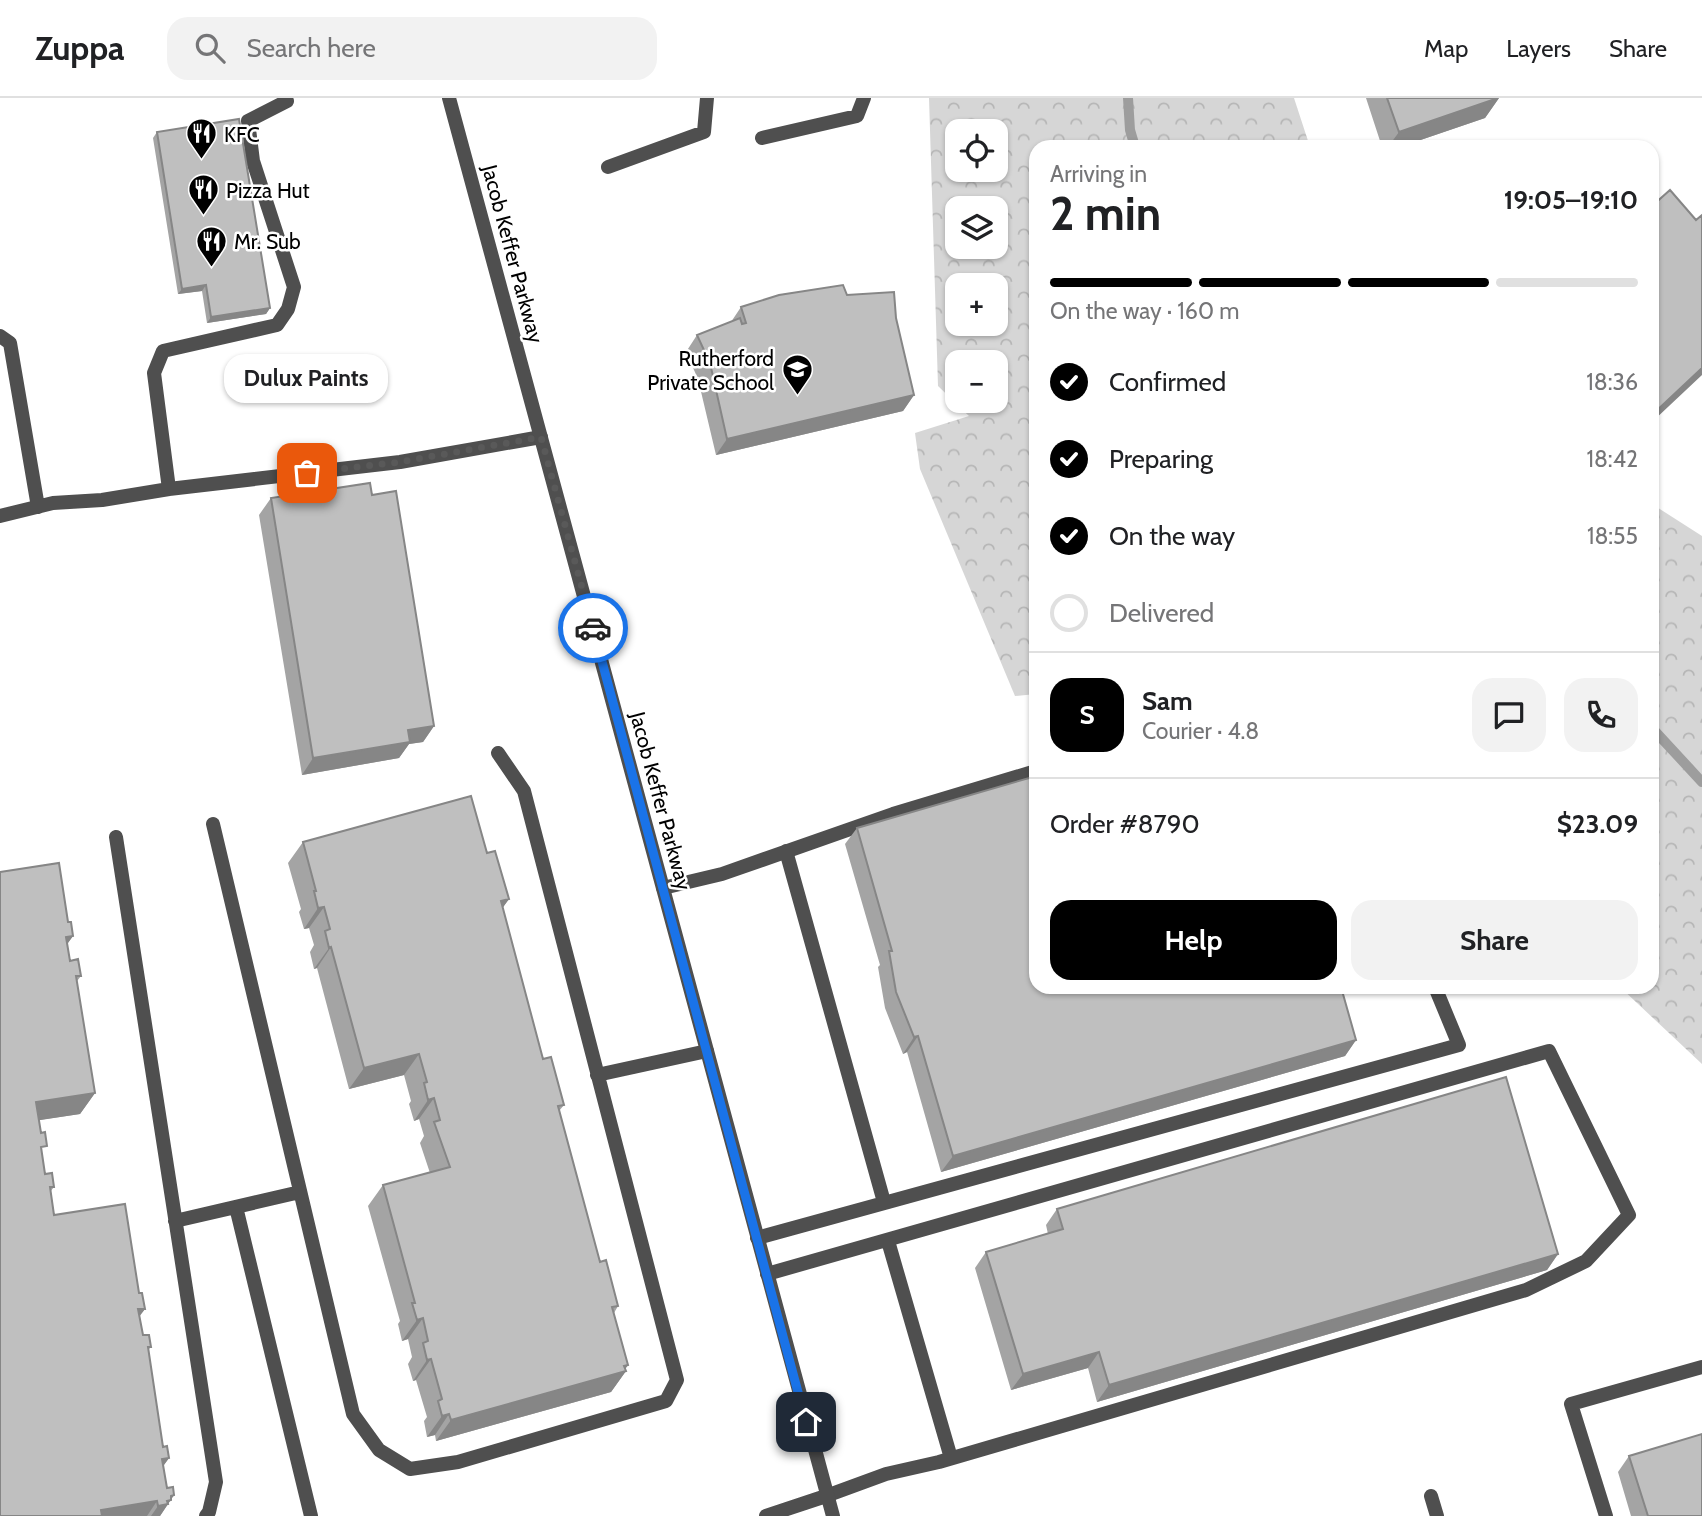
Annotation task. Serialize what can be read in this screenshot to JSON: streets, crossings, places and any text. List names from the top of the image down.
{
  "streets": {
    "street": ["Jacob Keffer Parkway"]
  },
  "places": {
    "restaurant": ["KFC", "Pizza Hut", "Mr. Sub"],
    "school or university": ["Rutherford Private School"],
    "other": ["Dulux Paints"]
  },
  "page": {
    "header": "Zuppa",
    "search": "Search here",
    "nav": ["Map", "Layers", "Share"],
    "map_buttons": ["+", "−"],
    "heading": ["2 min", "Arriving in", "19:05–19:10"],
    "panel": [
      "Sam",
      "Courier · 4.8",
      "Order #8790",
      "$23.09"
    ],
    "bar": "On the way · 160 m",
    "list": [
      ["Confirmed", "18:36"],
      ["Preparing", "18:42"],
      ["On the way", "18:55"],
      "Delivered"
    ],
    "bubble": "Dulux Paints",
    "round": "S",
    "buttons": ["Help", "Share"]
  }
}
